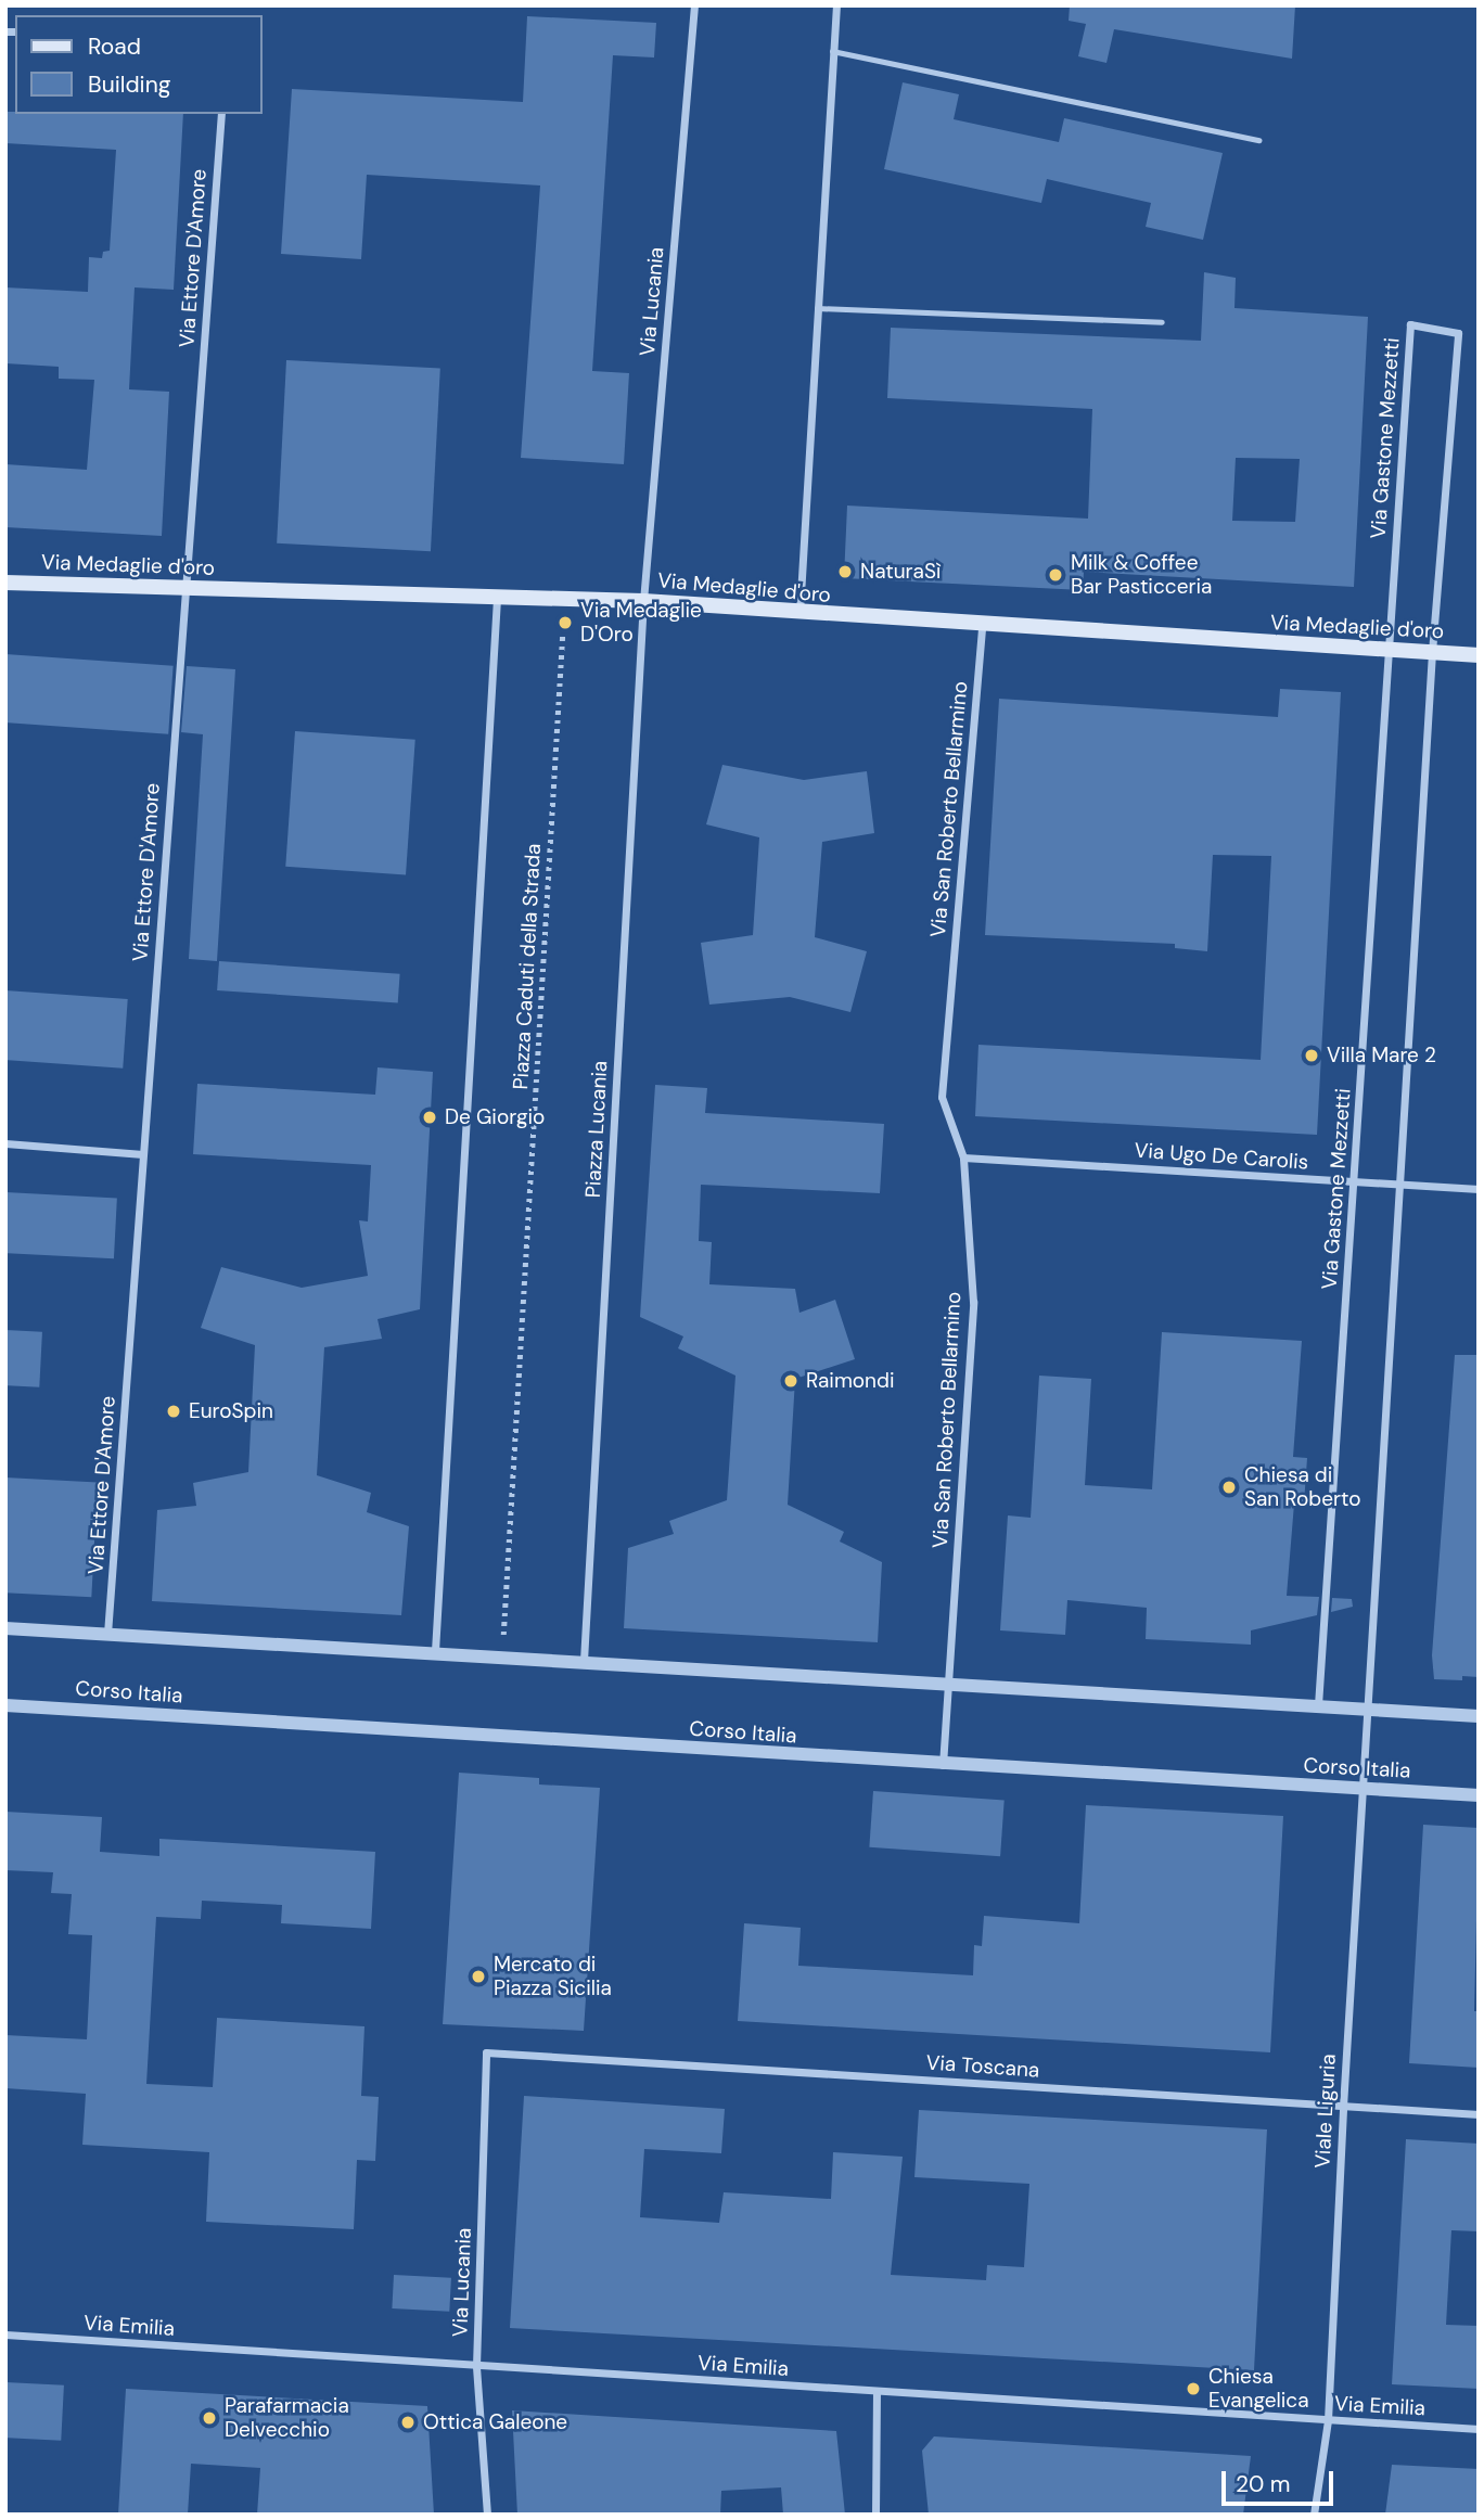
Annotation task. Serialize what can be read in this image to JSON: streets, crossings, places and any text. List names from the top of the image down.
{
  "streets": {
    "main road": ["Via Medaglie d'oro"],
    "street": [
      "Via Ettore D'Amore",
      "Via Lucania",
      "Via Gastone Mezzetti",
      "Via San Roberto Bellarmino",
      "Piazza Lucania",
      "Via Ugo De Carolis",
      "Corso Italia",
      "Via Toscana",
      "Viale Liguria",
      "Via Emilia"
    ],
    "path": ["Piazza Caduti della Strada"]
  },
  "crossings": [
    ["Via Ettore D'Amore", "Via Medaglie d'oro"],
    ["Via Lucania", "Via Medaglie d'oro"],
    ["Via Lucania", "Piazza Lucania"],
    ["Via Lucania", "Via Toscana"],
    ["Via Lucania", "Via Emilia"],
    ["Via Gastone Mezzetti", "Via Medaglie d'oro"],
    ["Via Gastone Mezzetti", "Via Ugo De Carolis"],
    ["Via Gastone Mezzetti", "Viale Liguria"],
    ["Via Medaglie d'oro", "Via San Roberto Bellarmino"],
    ["Via Medaglie d'oro", "Piazza Caduti della Strada"],
    ["Via Medaglie d'oro", "Piazza Lucania"],
    ["Via San Roberto Bellarmino", "Via Ugo De Carolis"],
    ["Via San Roberto Bellarmino", "Corso Italia"],
    ["Corso Italia", "Viale Liguria"],
    ["Via Toscana", "Viale Liguria"],
    ["Viale Liguria", "Via Emilia"]
  ],
  "places": [
    "NaturaSì",
    "Milk & Coffee Bar Pasticceria",
    "Via Medaglie D'Oro",
    "Villa Mare 2",
    "De Giorgio",
    "Raimondi",
    "EuroSpin",
    "Chiesa di San Roberto",
    "Mercato di Piazza Sicilia",
    "Chiesa Evangelica",
    "Parafarmacia Delvecchio",
    "Ottica Galeone"
  ],
  "legend": ["Road", "Building"],
  "scale_bar": "20 m"
}
